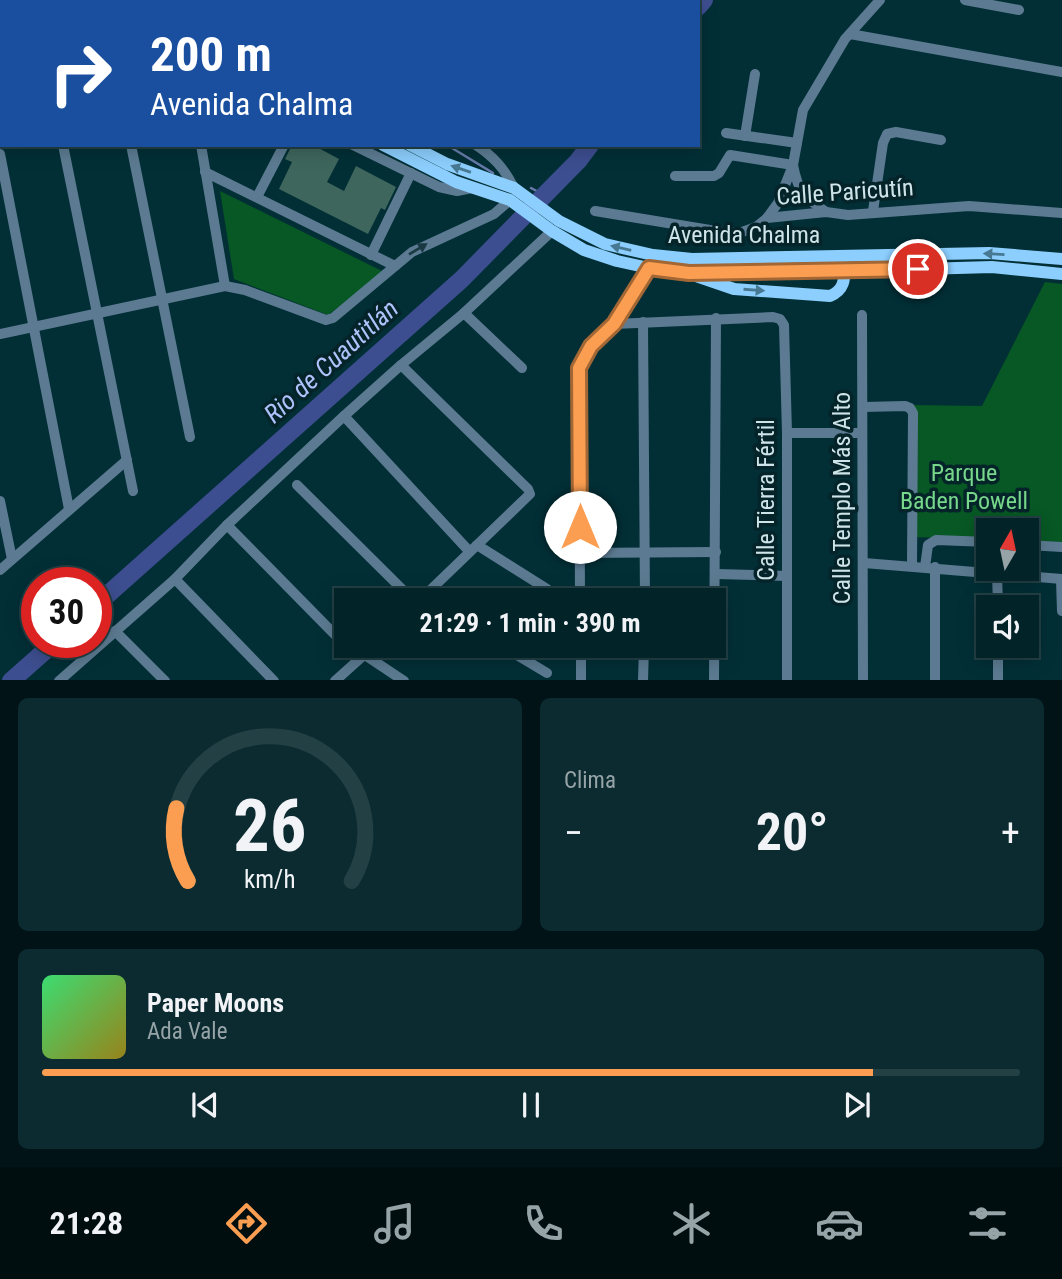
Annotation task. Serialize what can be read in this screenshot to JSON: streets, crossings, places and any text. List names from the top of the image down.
{
  "streets": {
    "main road": ["Avenida Chalma"],
    "street": ["Calle Paricutín", "Calle Templo Más Alto", "Calle Tierra Fértil"]
  },
  "water": ["Rio de Cuautitlán"],
  "parks": ["Parque Baden Powell"],
  "north": "top",
  "page": {
    "turn": ["200 m", "Avenida Chalma"],
    "limit": "30",
    "trip": "21:29 · 1 min · 390 m",
    "tile": "Clima",
    "heat": ["−", "20°", "+"],
    "song": ["Paper Moons", "Ada Vale"],
    "tabs": "21:28",
    "gauge": ["26", "km/h"]
  }
}
